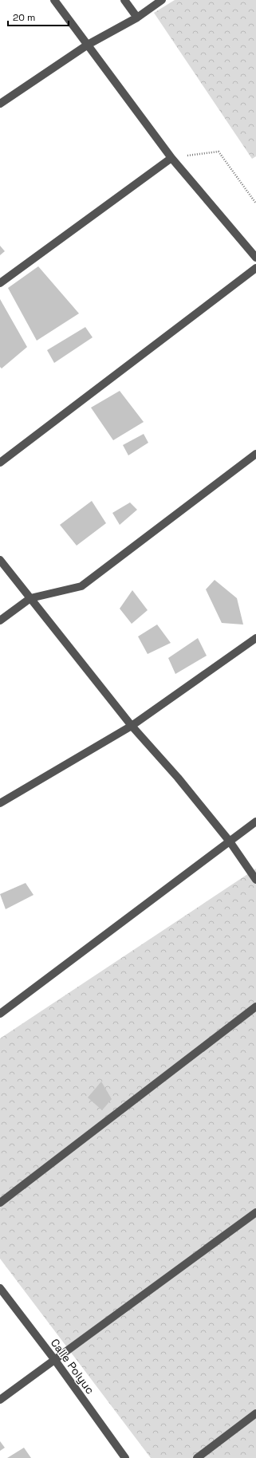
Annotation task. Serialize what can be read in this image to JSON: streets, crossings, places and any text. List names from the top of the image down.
{
  "streets": {
    "street": ["Calle Polyuc"]
  },
  "scale_bar": "20 m"
}
